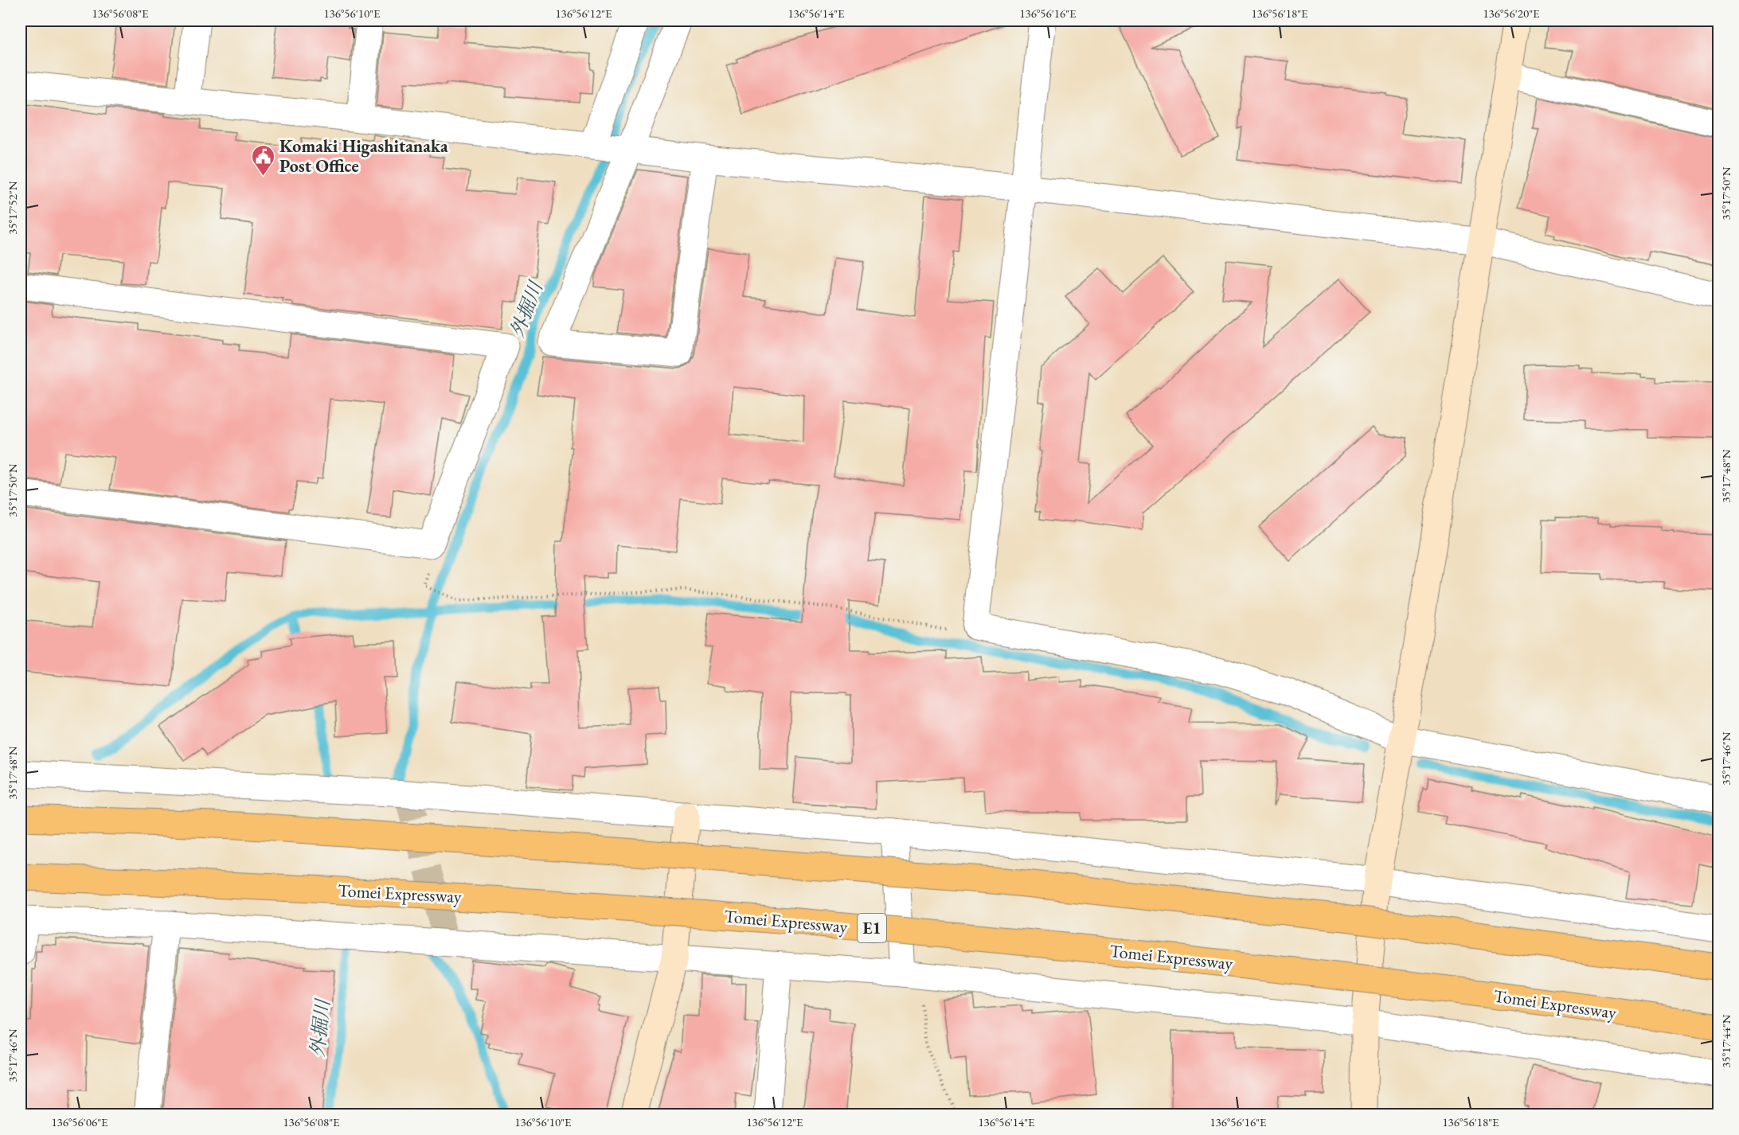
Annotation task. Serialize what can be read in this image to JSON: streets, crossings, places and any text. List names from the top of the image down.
{
  "streets": {
    "highway": ["Tomei Expressway", "E1"]
  },
  "water": ["外掘川"],
  "places": {
    "public building": ["Komaki Higashitanaka Post Office"]
  },
  "coordinates": [
    "136°56'08\"E",
    "136°56'10\"E",
    "136°56'12\"E",
    "136°56'14\"E",
    "136°56'16\"E",
    "136°56'18\"E",
    "136°56'20\"E",
    "35°17'50\"N",
    "35°17'52\"N",
    "35°17'48\"N",
    "35°17'46\"N",
    "35°17'44\"N",
    "136°56'06\"E"
  ]
}
